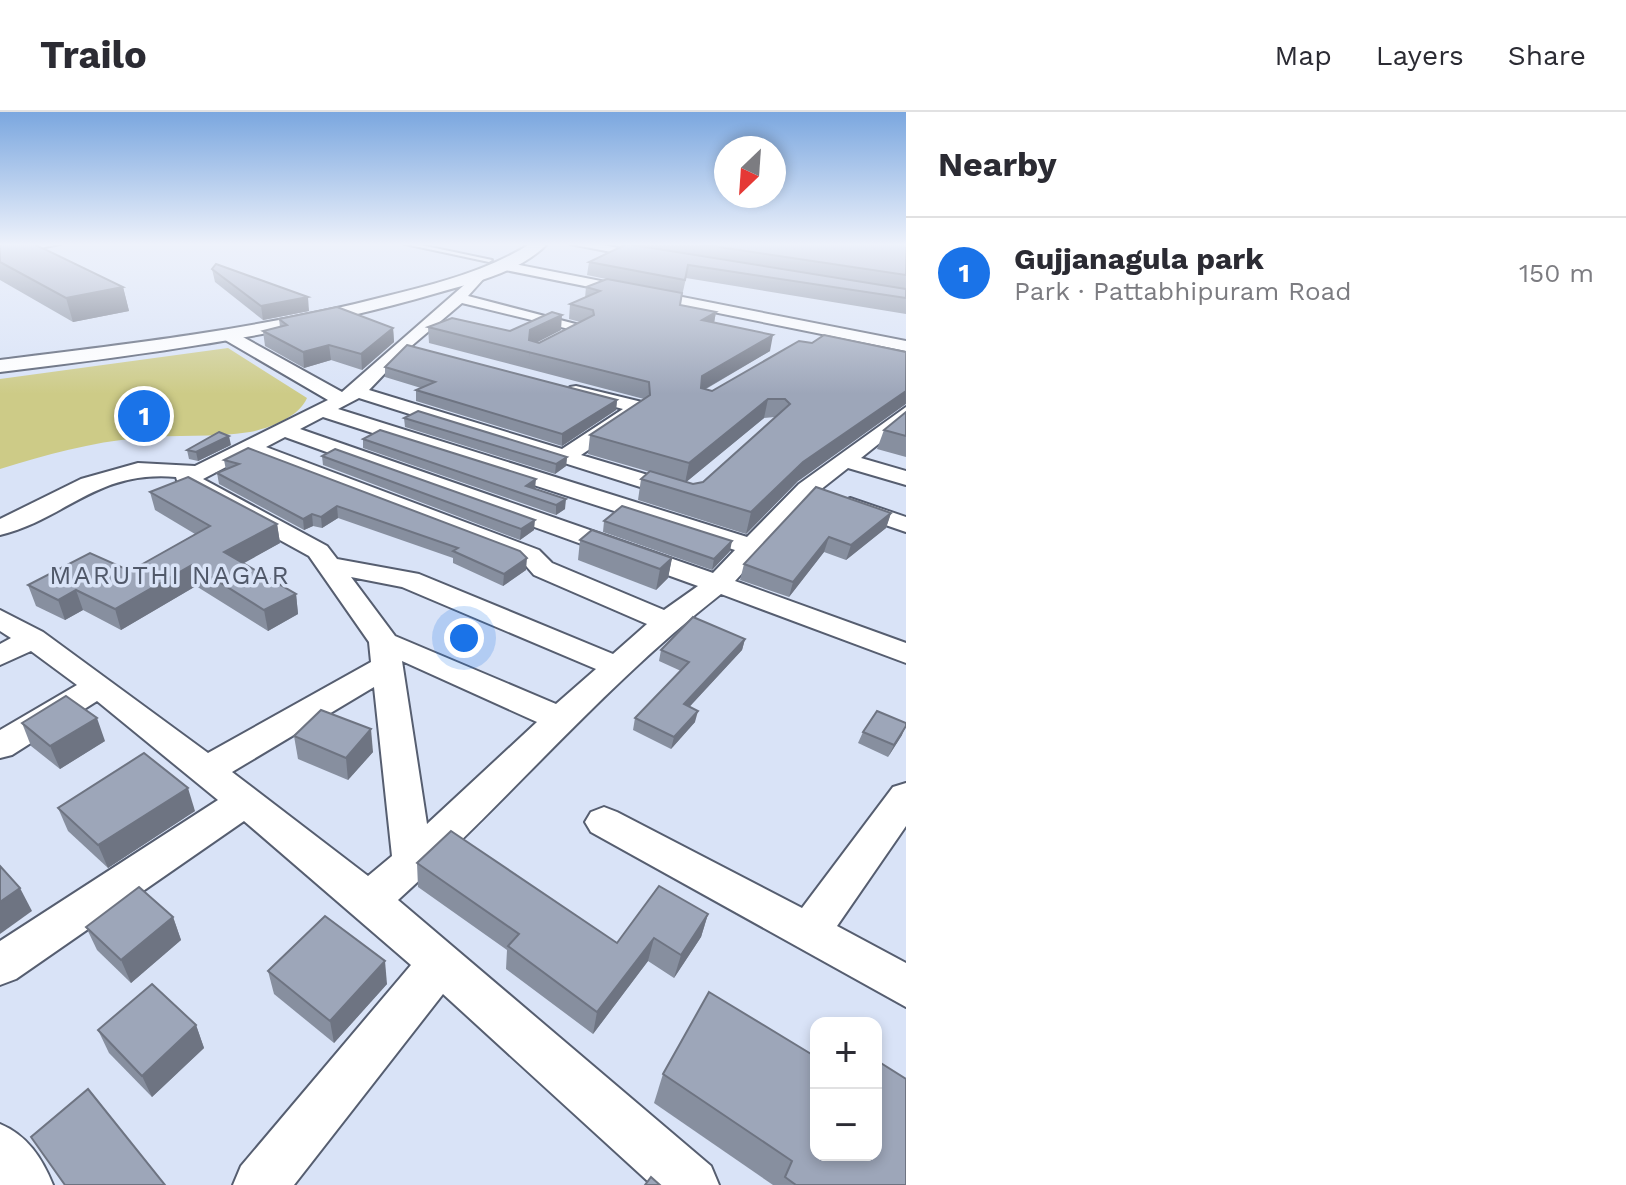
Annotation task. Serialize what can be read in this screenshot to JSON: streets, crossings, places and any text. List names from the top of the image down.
{
  "districts": ["MARUTHI NAGAR"],
  "north": "bottom left",
  "page": {
    "header": "Trailo",
    "nav": ["Map", "Layers", "Share"],
    "heading": "Nearby",
    "list": [
      {
        "mark": "1",
        "name": "Gujjanagula park",
        "note": "Park · Pattabhipuram Road",
        "value": "150 m"
      }
    ],
    "pins": "1",
    "map_buttons": ["+", "−"]
  }
}
